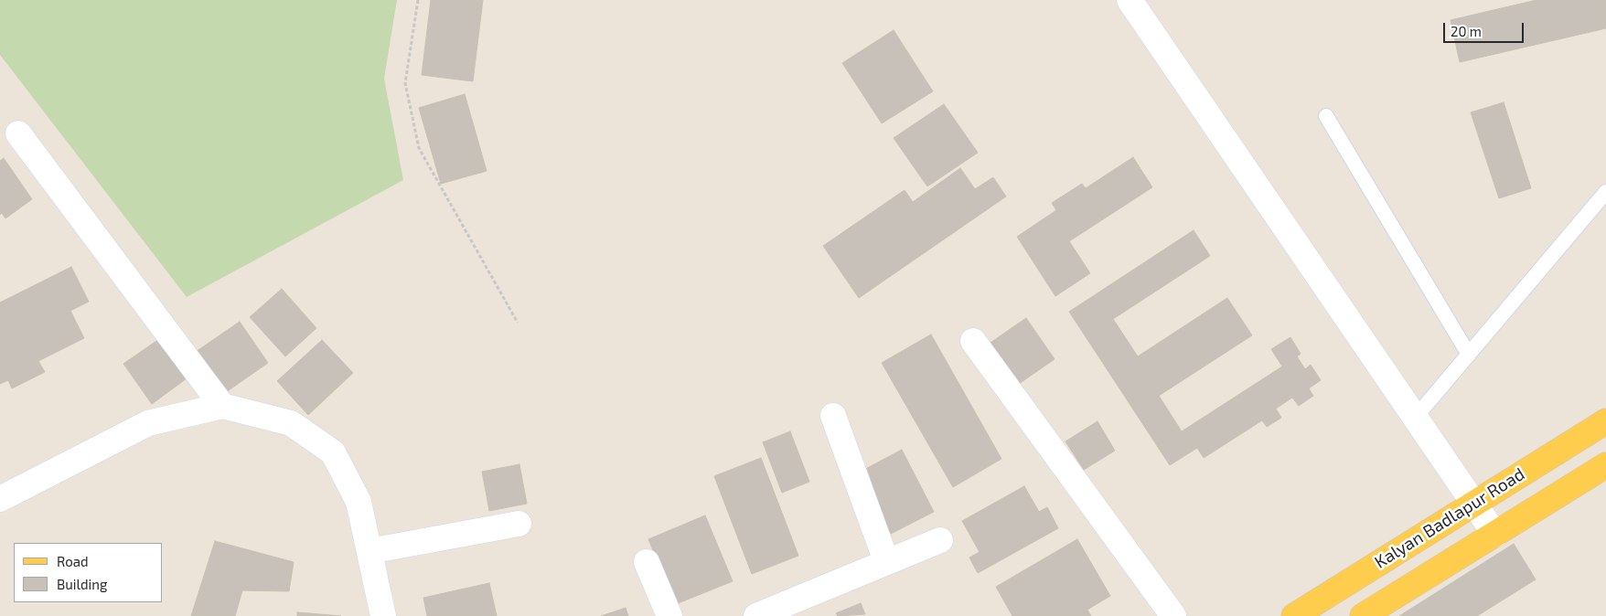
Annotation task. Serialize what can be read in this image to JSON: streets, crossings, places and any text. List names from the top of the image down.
{
  "streets": {
    "main road": ["Kalyan Badlapur Road"]
  },
  "legend": ["Road", "Building"],
  "scale_bar": "20 m"
}
